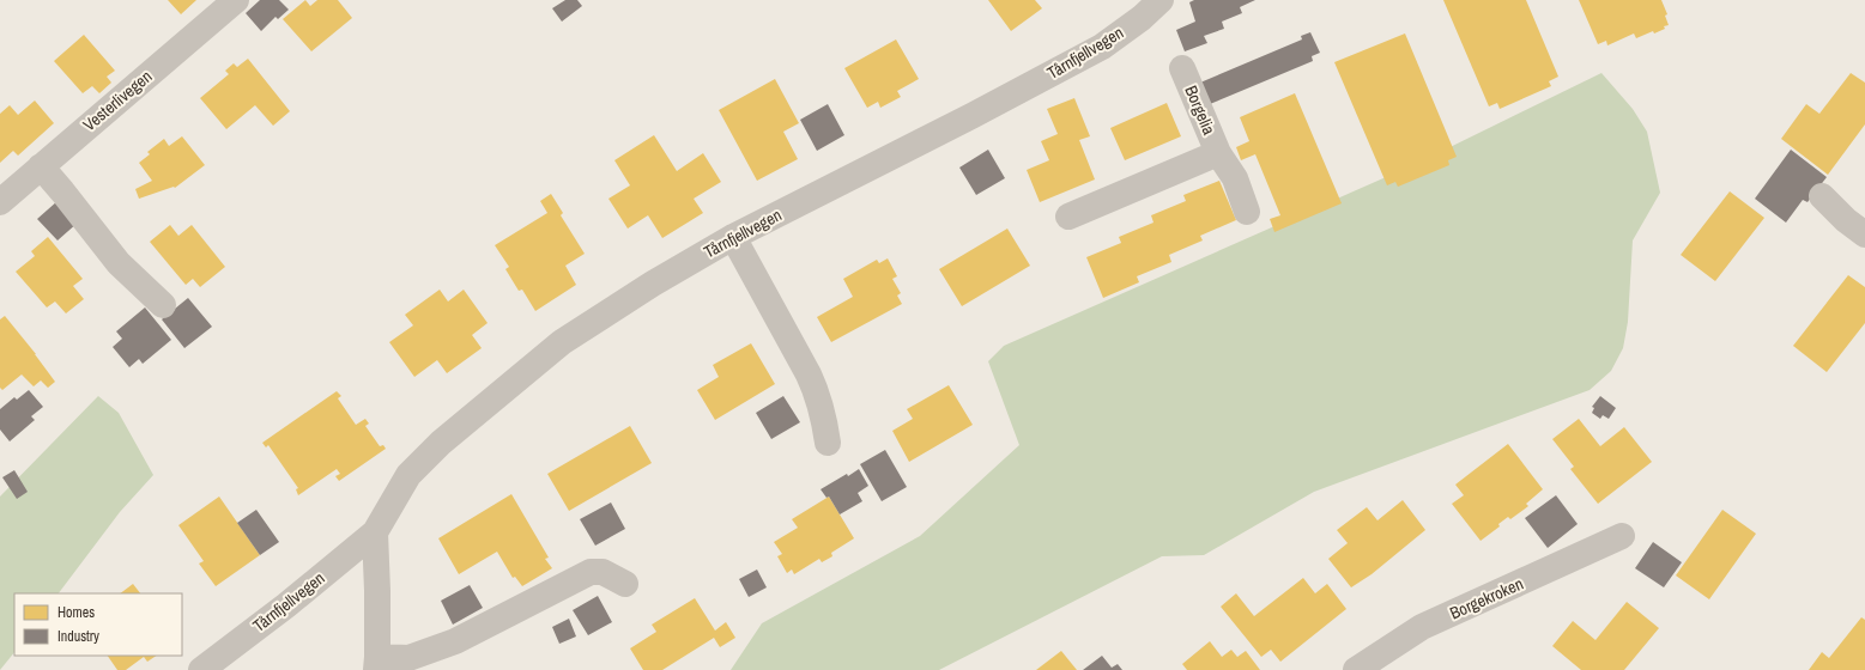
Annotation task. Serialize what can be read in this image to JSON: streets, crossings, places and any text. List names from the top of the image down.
{
  "streets": {
    "street": [
      "Tårnfjellvegen",
      "Vesterlivegen",
      "Borgelia",
      "Borgekroken"
    ]
  },
  "legend": ["Homes", "Industry"]
}
